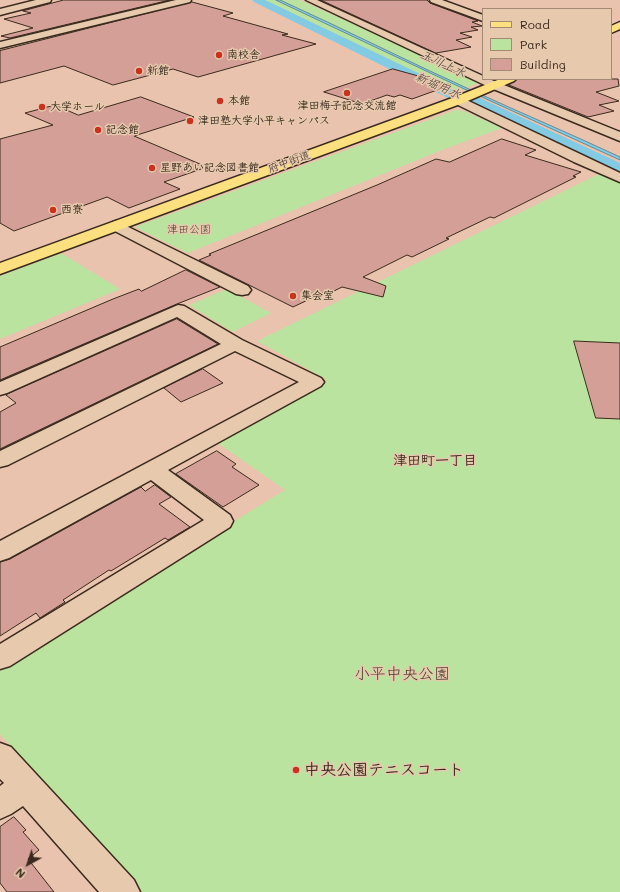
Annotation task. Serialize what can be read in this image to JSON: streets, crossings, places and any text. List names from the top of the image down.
{
  "streets": {
    "main road": ["府中街道"]
  },
  "districts": ["津田町一丁目"],
  "water": ["玉川上水", "新堀用水"],
  "parks": ["津田公園", "小平中央公園"],
  "places": [
    "南校舎",
    "新館",
    "津田梅子記念交流館",
    "本館",
    "大学ホール",
    "津田塾大学小平キャンパス",
    "記念館",
    "星野あい記念図書館",
    "西寮",
    "集会室",
    "中央公園テニスコート"
  ],
  "legend": ["Road", "Park", "Building"],
  "north": "bottom left"
}
